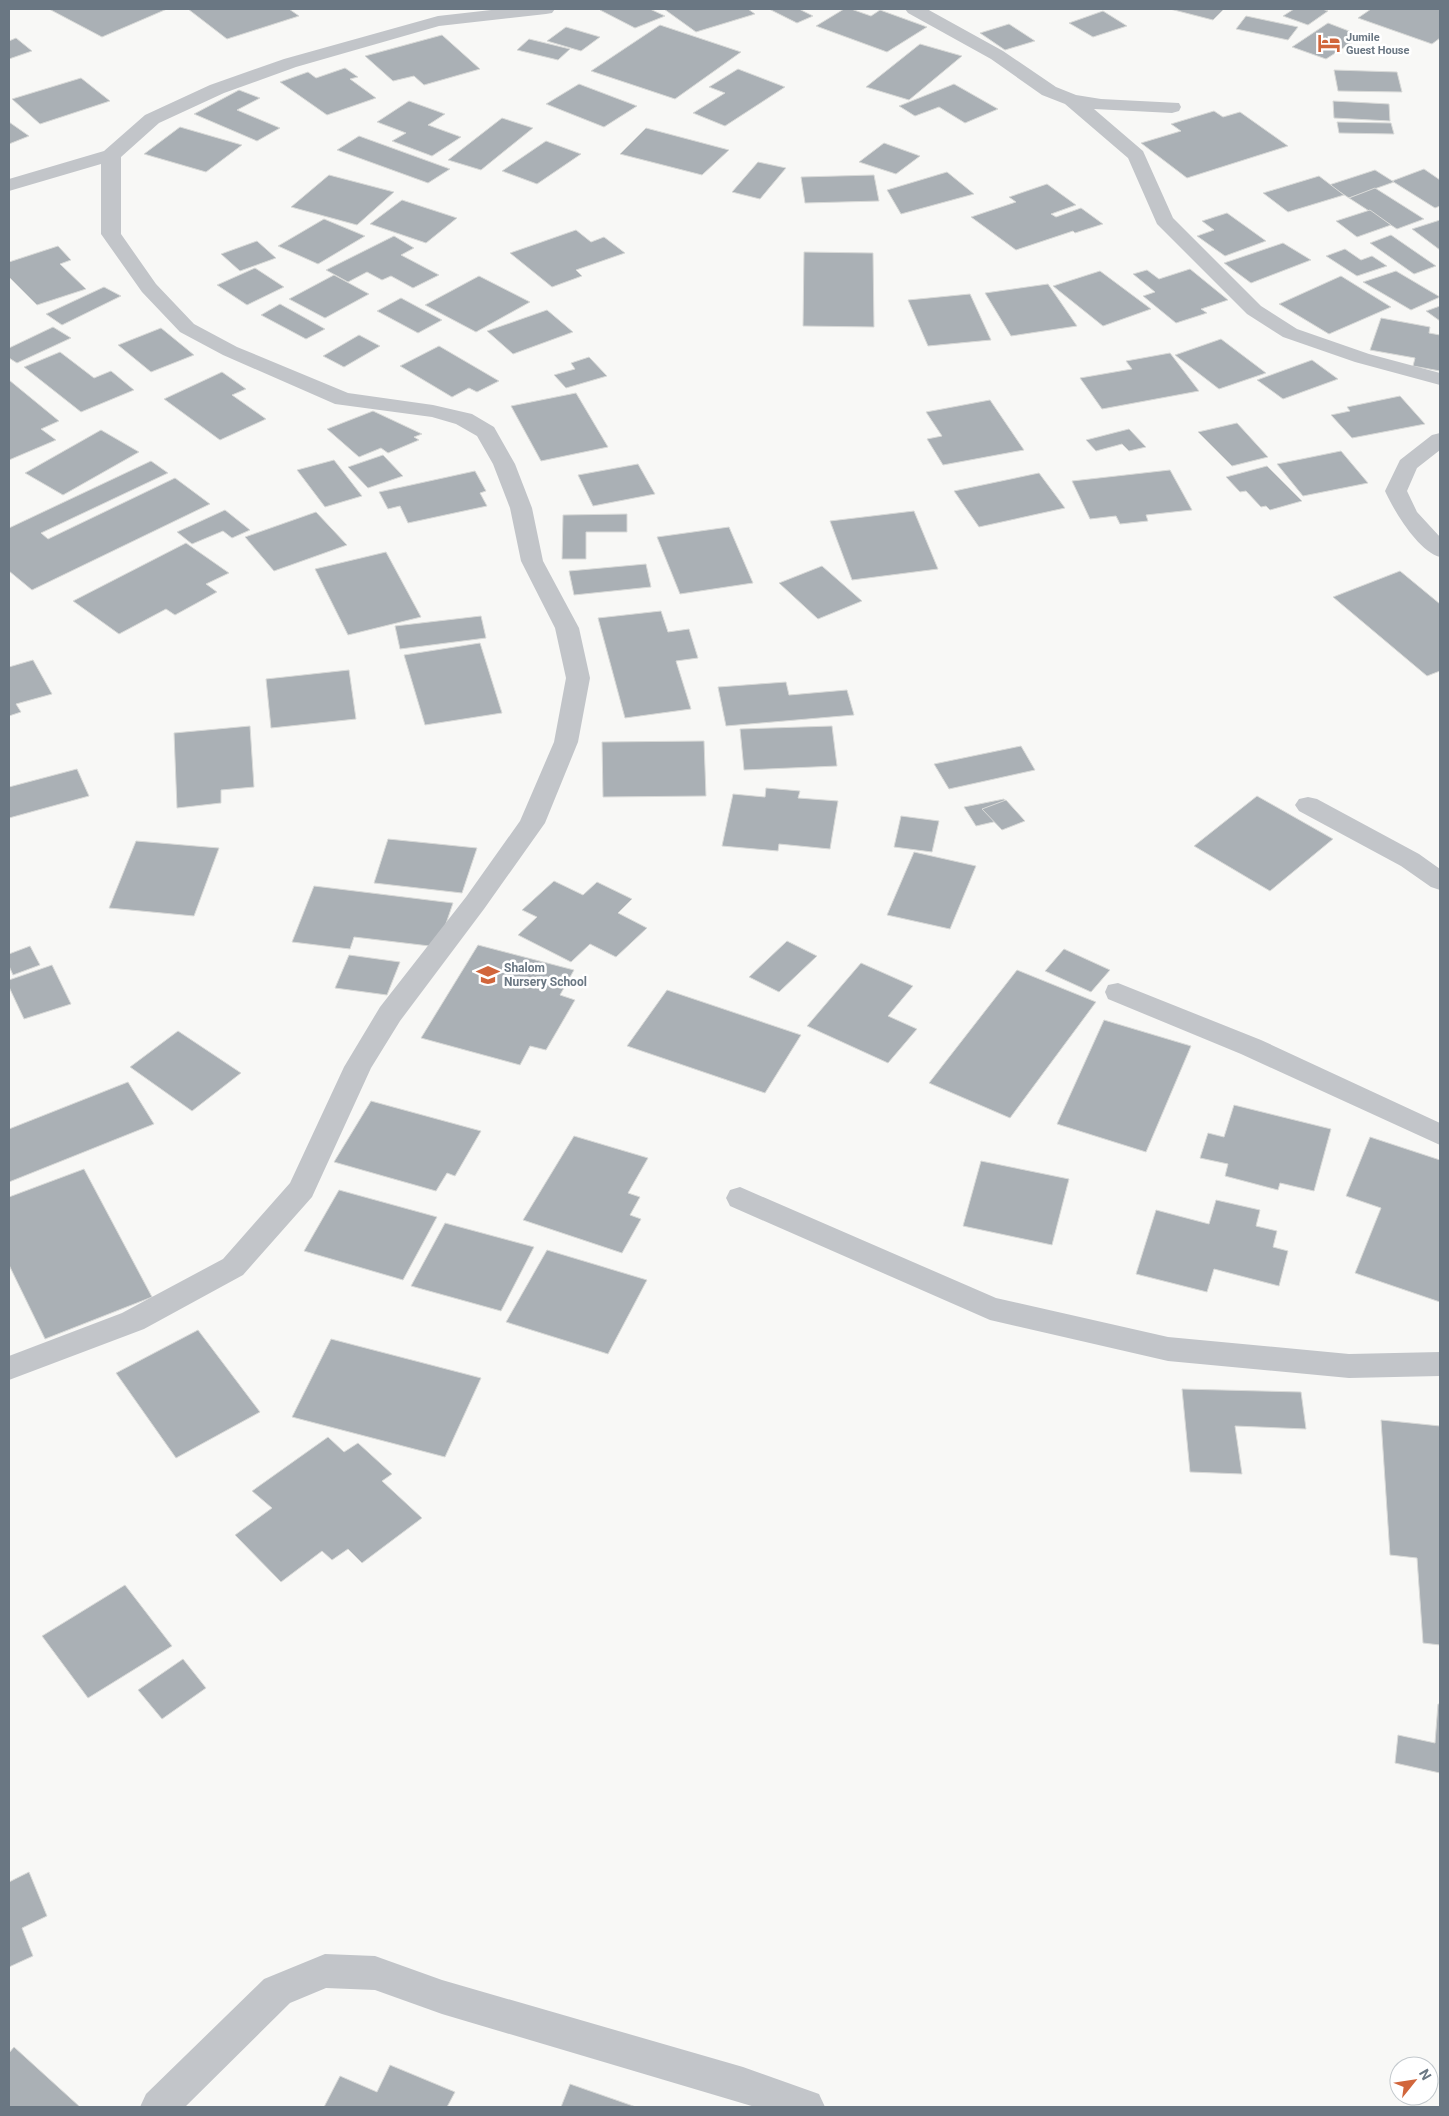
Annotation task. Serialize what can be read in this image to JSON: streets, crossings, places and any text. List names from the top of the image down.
{
  "places": {
    "hotel": ["Jumile Guest House"],
    "school or university": ["Shalom Nursery School"]
  },
  "north": "top right"
}
